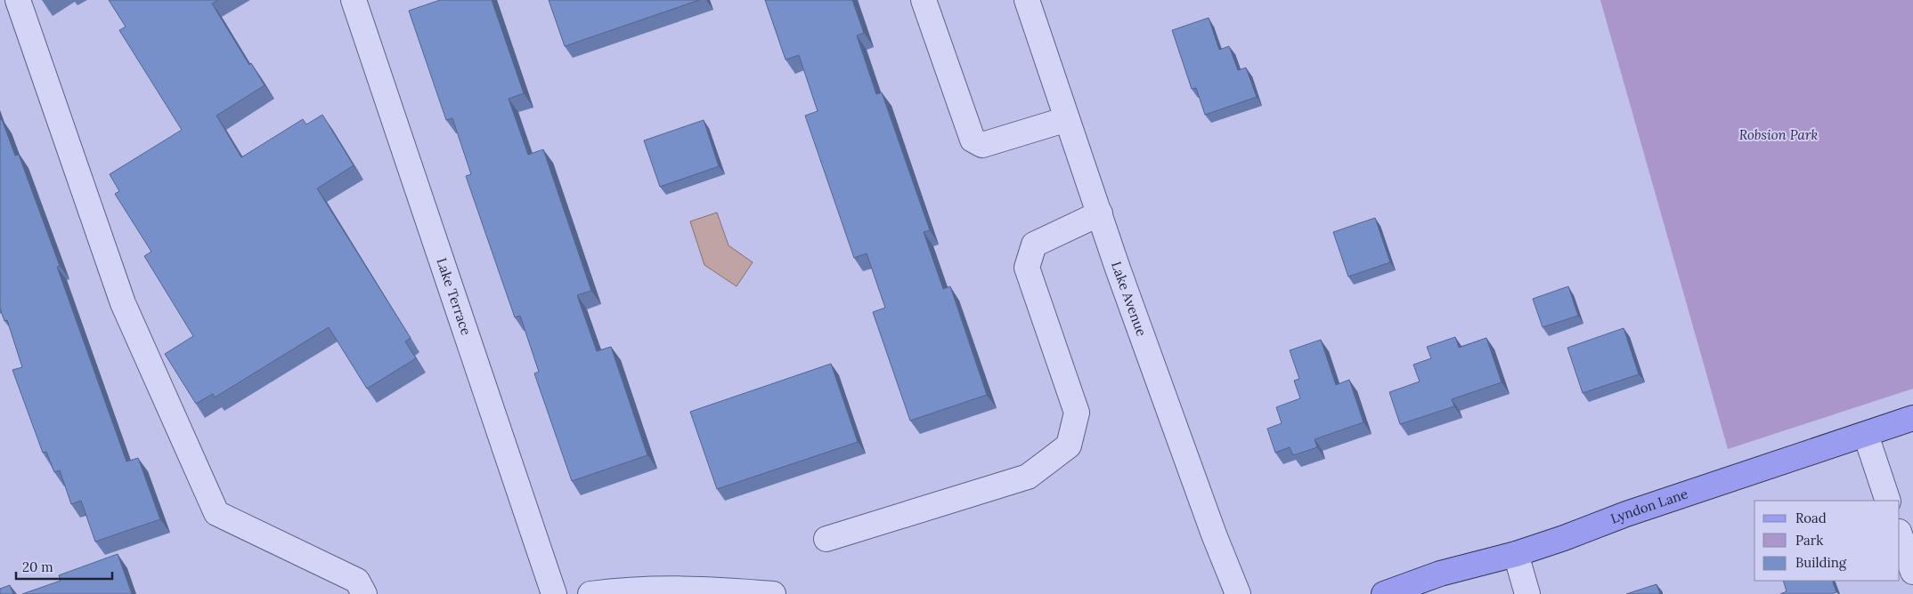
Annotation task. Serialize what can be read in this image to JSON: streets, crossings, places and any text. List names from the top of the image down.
{
  "streets": {
    "main road": ["Lyndon Lane"],
    "street": ["Lake Terrace", "Lake Avenue"]
  },
  "parks": ["Robsion Park"],
  "legend": ["Road", "Park", "Building"],
  "scale_bar": "20 m"
}
